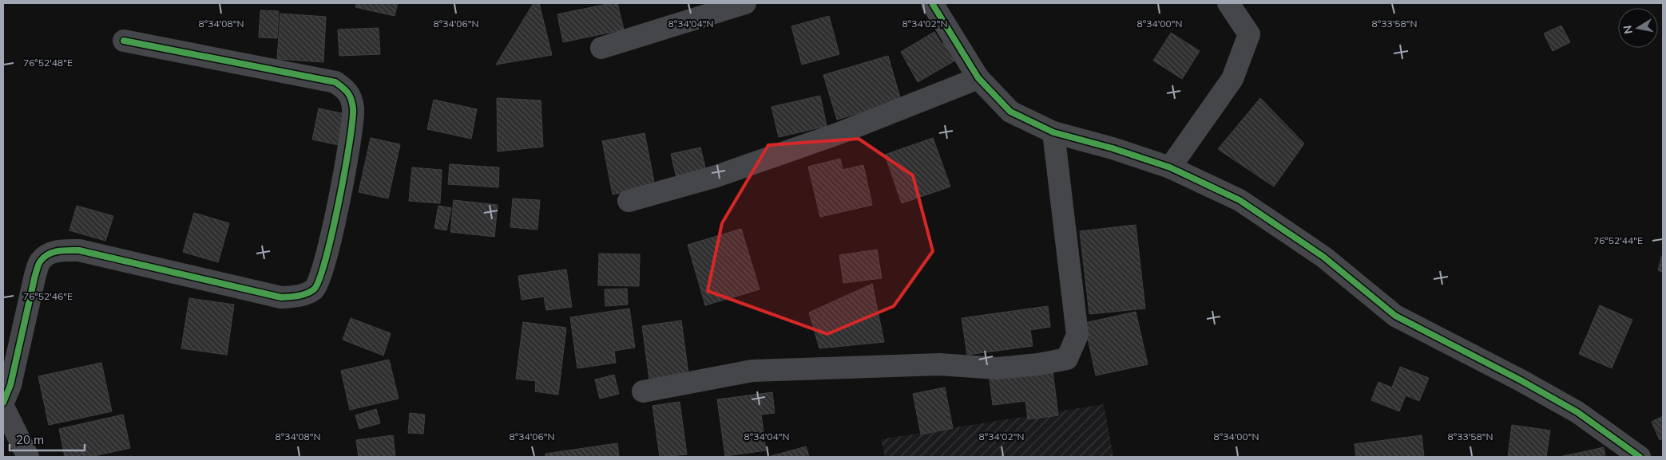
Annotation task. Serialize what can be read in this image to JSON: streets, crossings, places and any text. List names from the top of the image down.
{
  "scale_bar": "20 m",
  "north": "left",
  "coordinates": [
    "8°34'08\"N",
    "8°34'06\"N",
    "8°34'04\"N",
    "8°34'02\"N",
    "8°34'00\"N",
    "8°33'58\"N",
    "76°52'48\"E",
    "76°52'44\"E",
    "76°52'46\"E"
  ]
}
